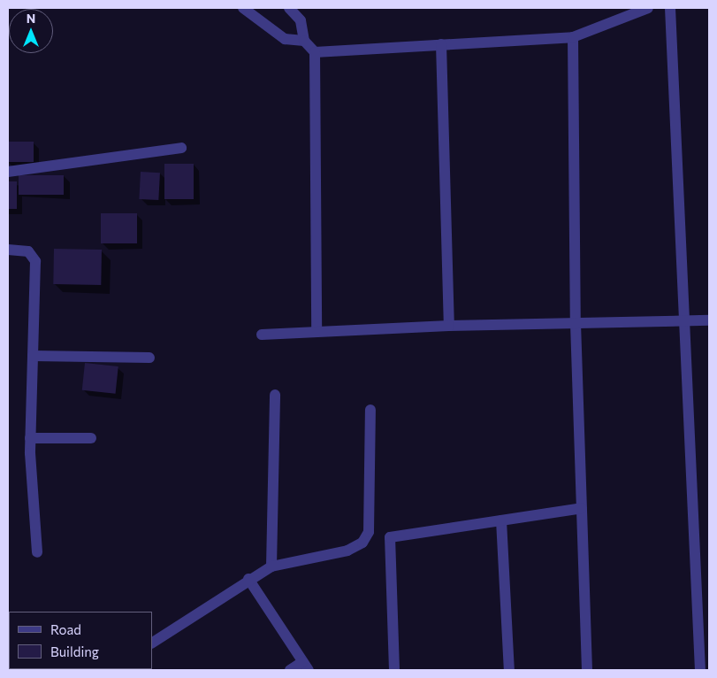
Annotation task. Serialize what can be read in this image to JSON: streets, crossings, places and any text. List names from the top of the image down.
{
  "legend": ["Road", "Building"],
  "north": "top"
}
